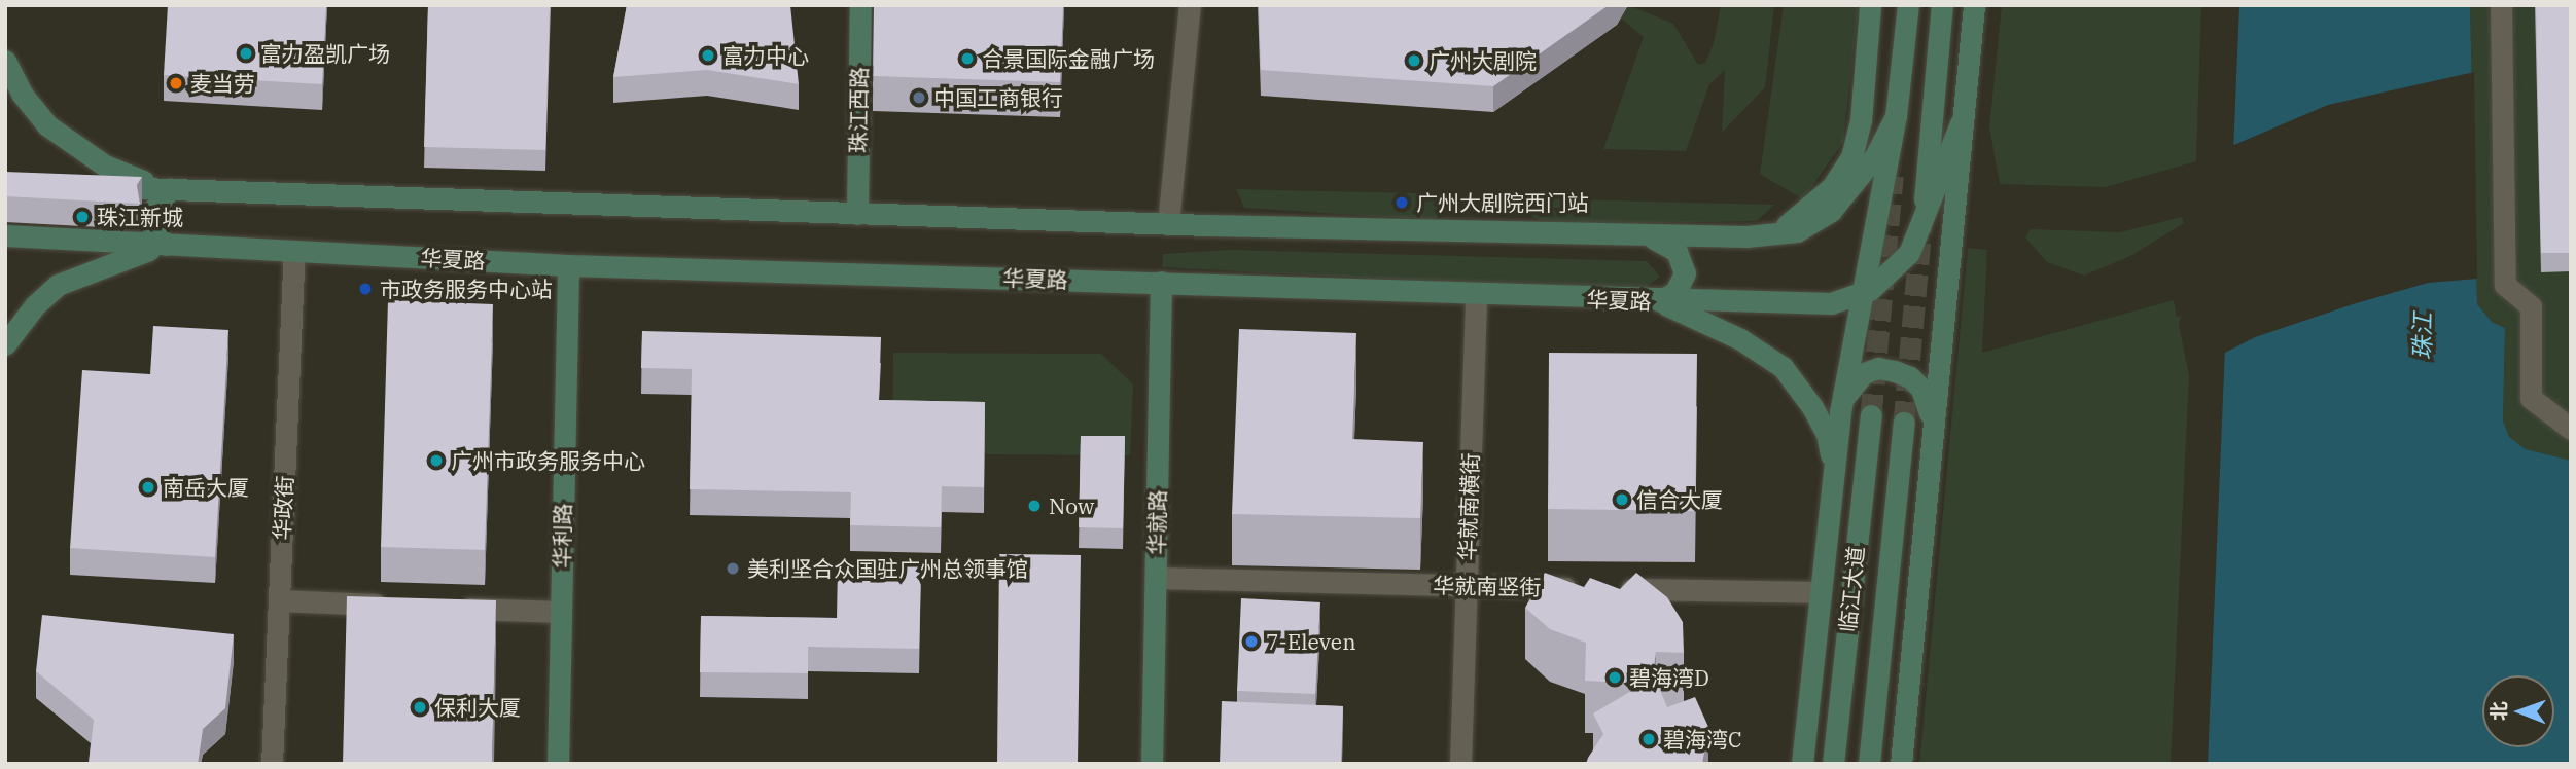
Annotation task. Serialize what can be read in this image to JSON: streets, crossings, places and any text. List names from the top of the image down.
{
  "streets": {
    "main road": [
      "珠江西路",
      "华夏路",
      "华就路",
      "华利路",
      "临江大道"
    ],
    "street": ["华就南横街", "华政街", "华就南竖街"]
  },
  "crossings": [
    ["华夏路", "华就南横街"],
    ["华夏路", "华政街"],
    ["华夏路", "华就路"],
    ["华夏路", "华利路"],
    ["华就南横街", "华就南竖街"],
    ["华就路", "华就南竖街"]
  ],
  "water": ["珠江"],
  "places": [
    "富力盈凯广场",
    "富力中心",
    "合景国际金融广场",
    "广州大剧院",
    "麦当劳",
    "中国工商银行",
    "广州大剧院西门站",
    "珠江新城",
    "市政务服务中心站",
    "广州市政务服务中心",
    "南岳大厦",
    "信合大厦",
    "Now",
    "美利坚合众国驻广州总领事馆",
    "7-Eleven",
    "碧海湾D",
    "保利大厦",
    "碧海湾C"
  ],
  "north": "left"
}
